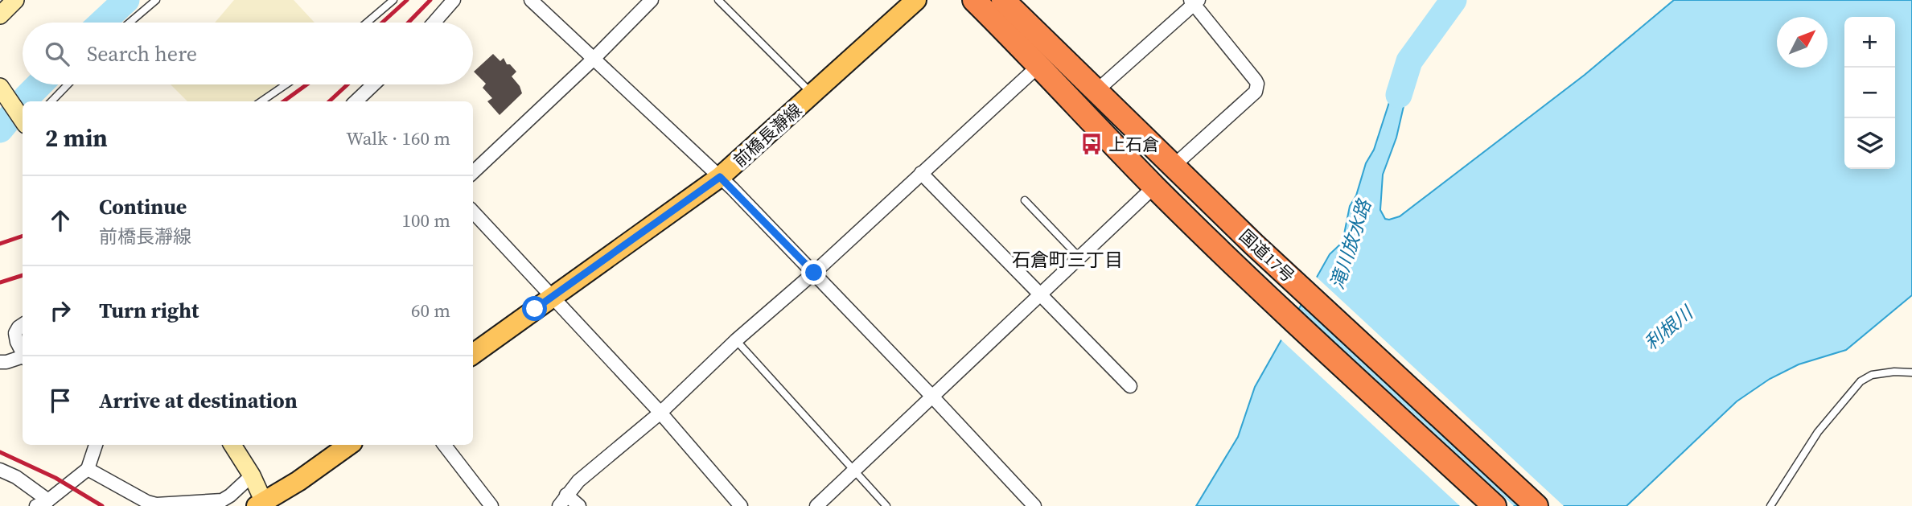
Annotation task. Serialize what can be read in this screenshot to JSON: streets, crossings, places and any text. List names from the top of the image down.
{
  "streets": {
    "highway": ["国道17号"],
    "main road": ["前橋長瀞線"]
  },
  "districts": ["石倉町三丁目"],
  "water": ["滝川放水路", "利根川"],
  "places": {
    "bus stop": ["上石倉"]
  },
  "north": "top right",
  "page": {
    "map_buttons": ["+", "−"],
    "search": "Search here",
    "heading": ["2 min", "Walk · 160 m"],
    "list": [
      ["Continue", "前橋長瀞線", "100 m"],
      ["Turn right", "60 m"],
      "Arrive at destination"
    ]
  }
}
